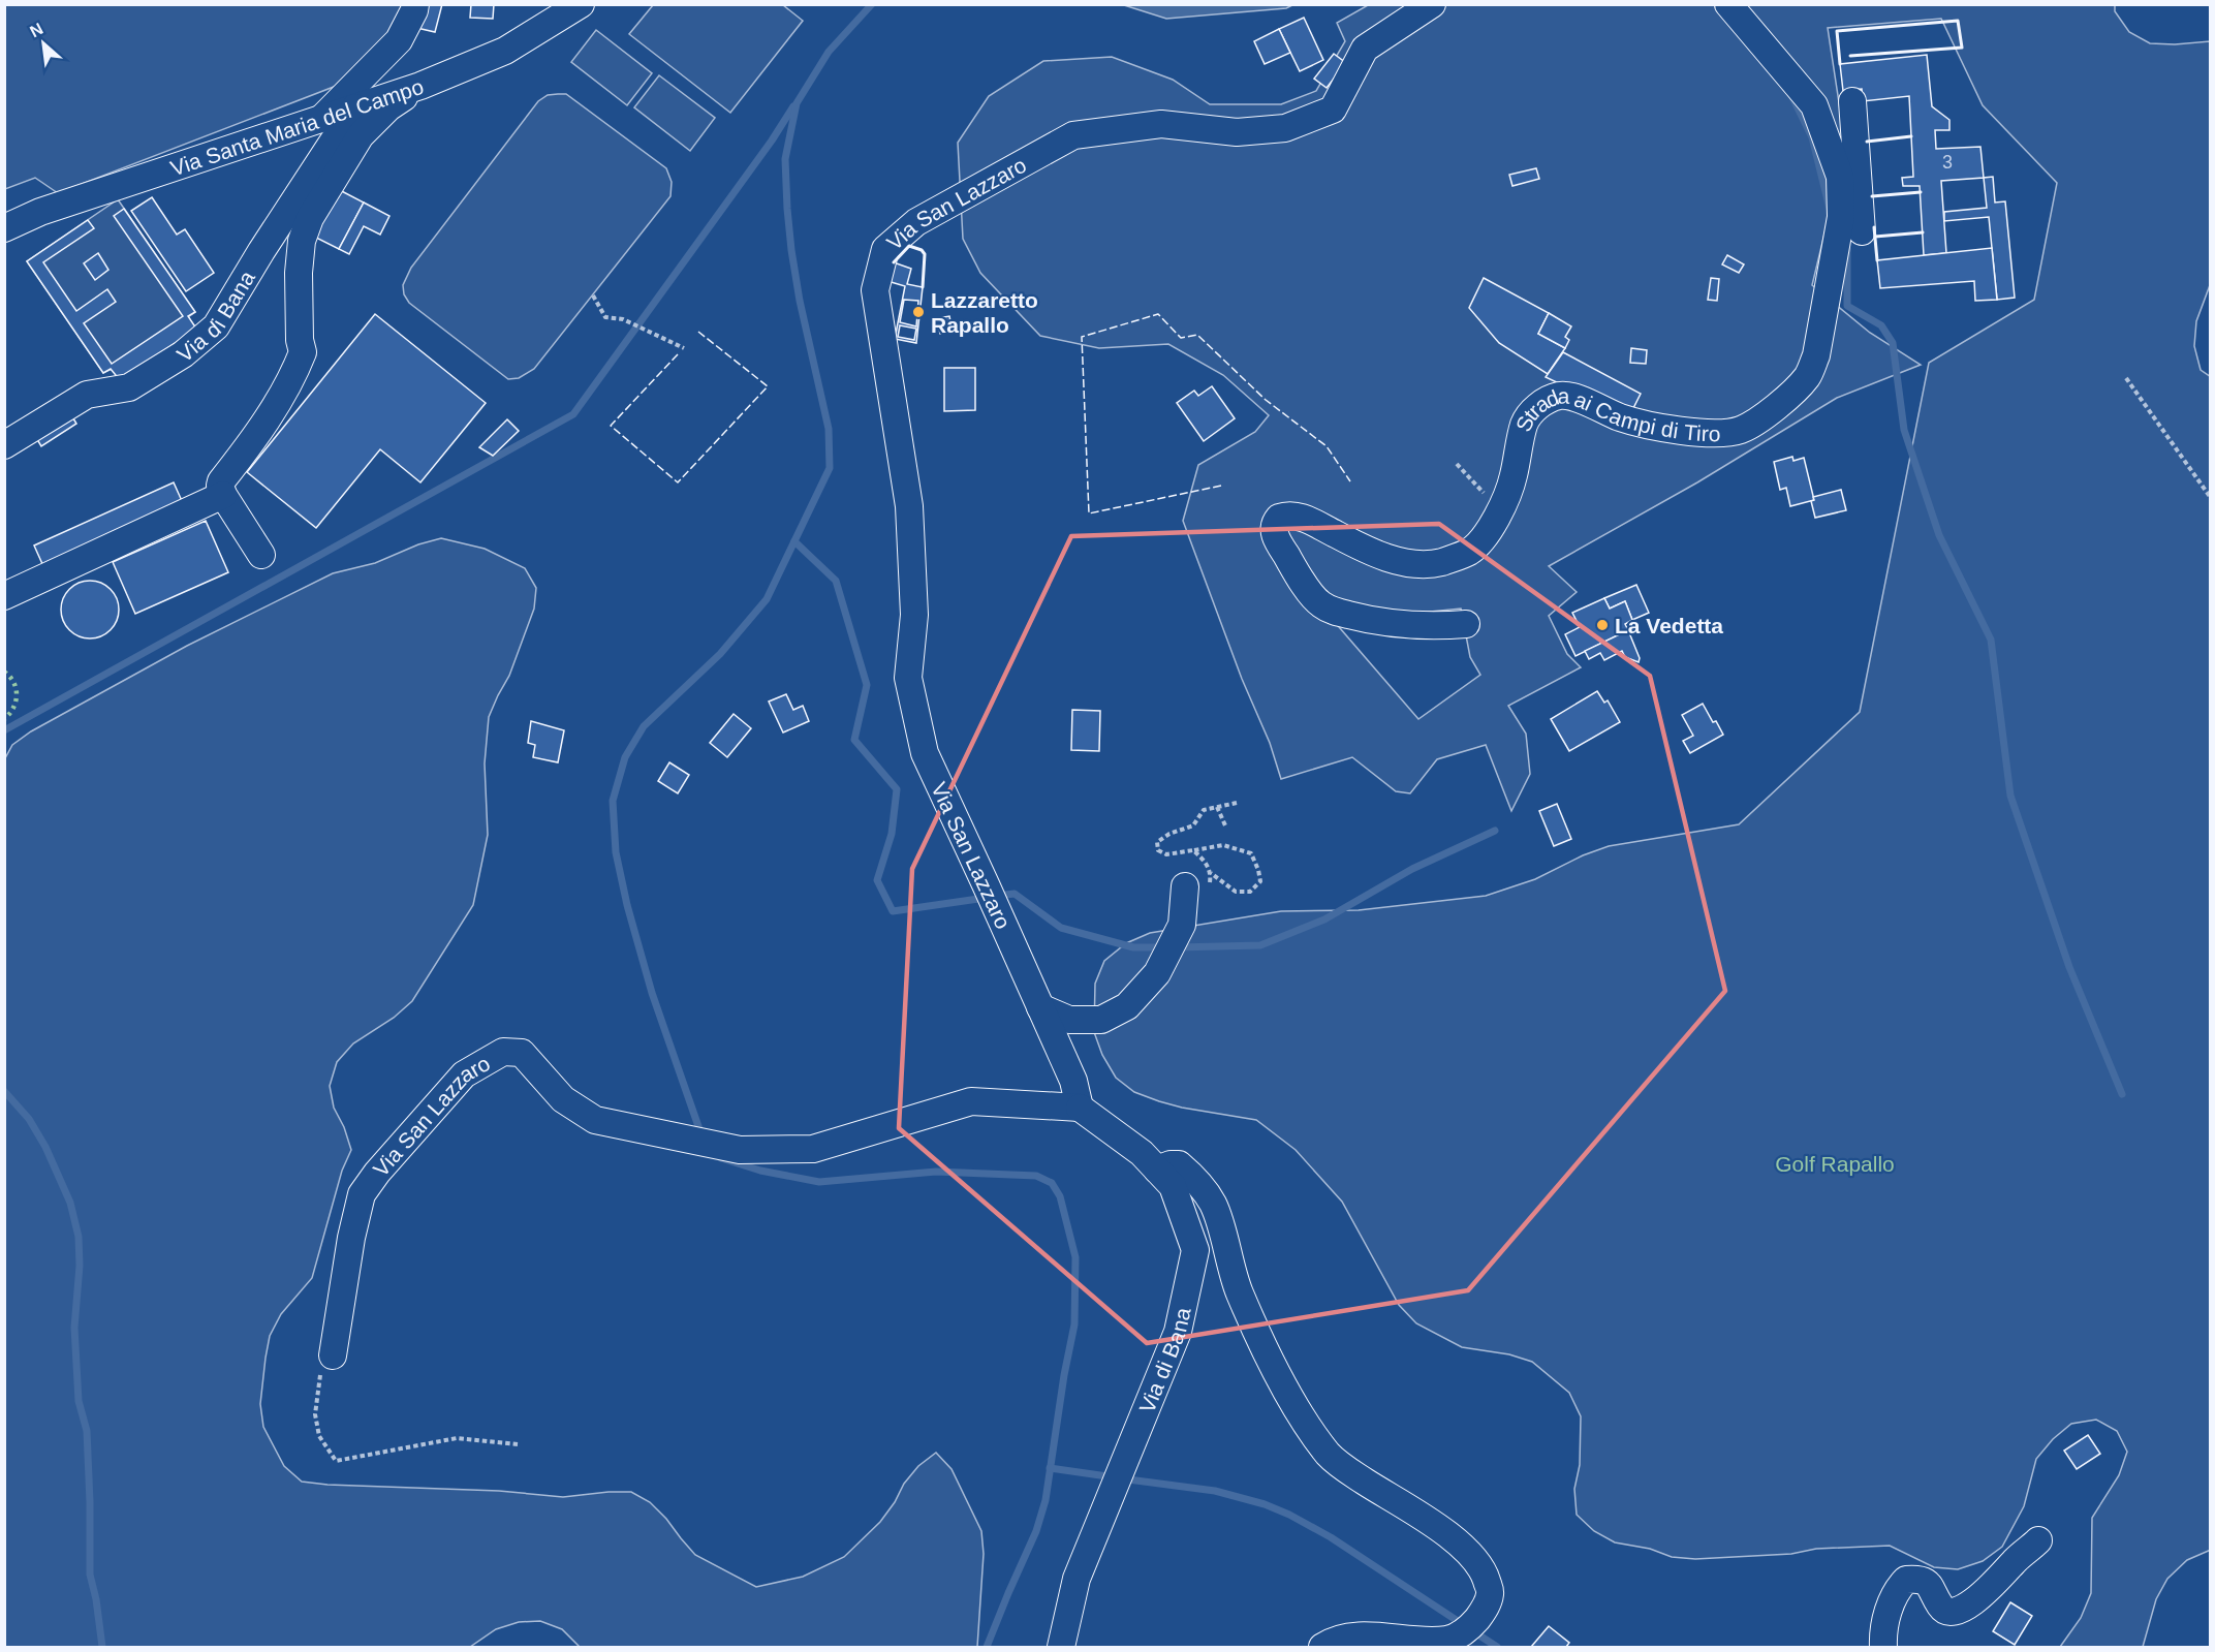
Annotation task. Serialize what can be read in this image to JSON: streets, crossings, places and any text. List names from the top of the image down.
{
  "streets": {
    "street": [
      "Via Santa Maria del Campo",
      "Via San Lazzaro",
      "Via di Bana",
      "Strada ai Campi di Tiro"
    ]
  },
  "crossings": [
    ["Via Santa Maria del Campo", "Via di Bana"],
    ["Via San Lazzaro", "Via di Bana"]
  ],
  "parks": ["Golf Rapallo"],
  "places": ["Lazzaretto Rapallo", "La Vedetta"],
  "house_numbers": ["3"],
  "north": "top left"
}
